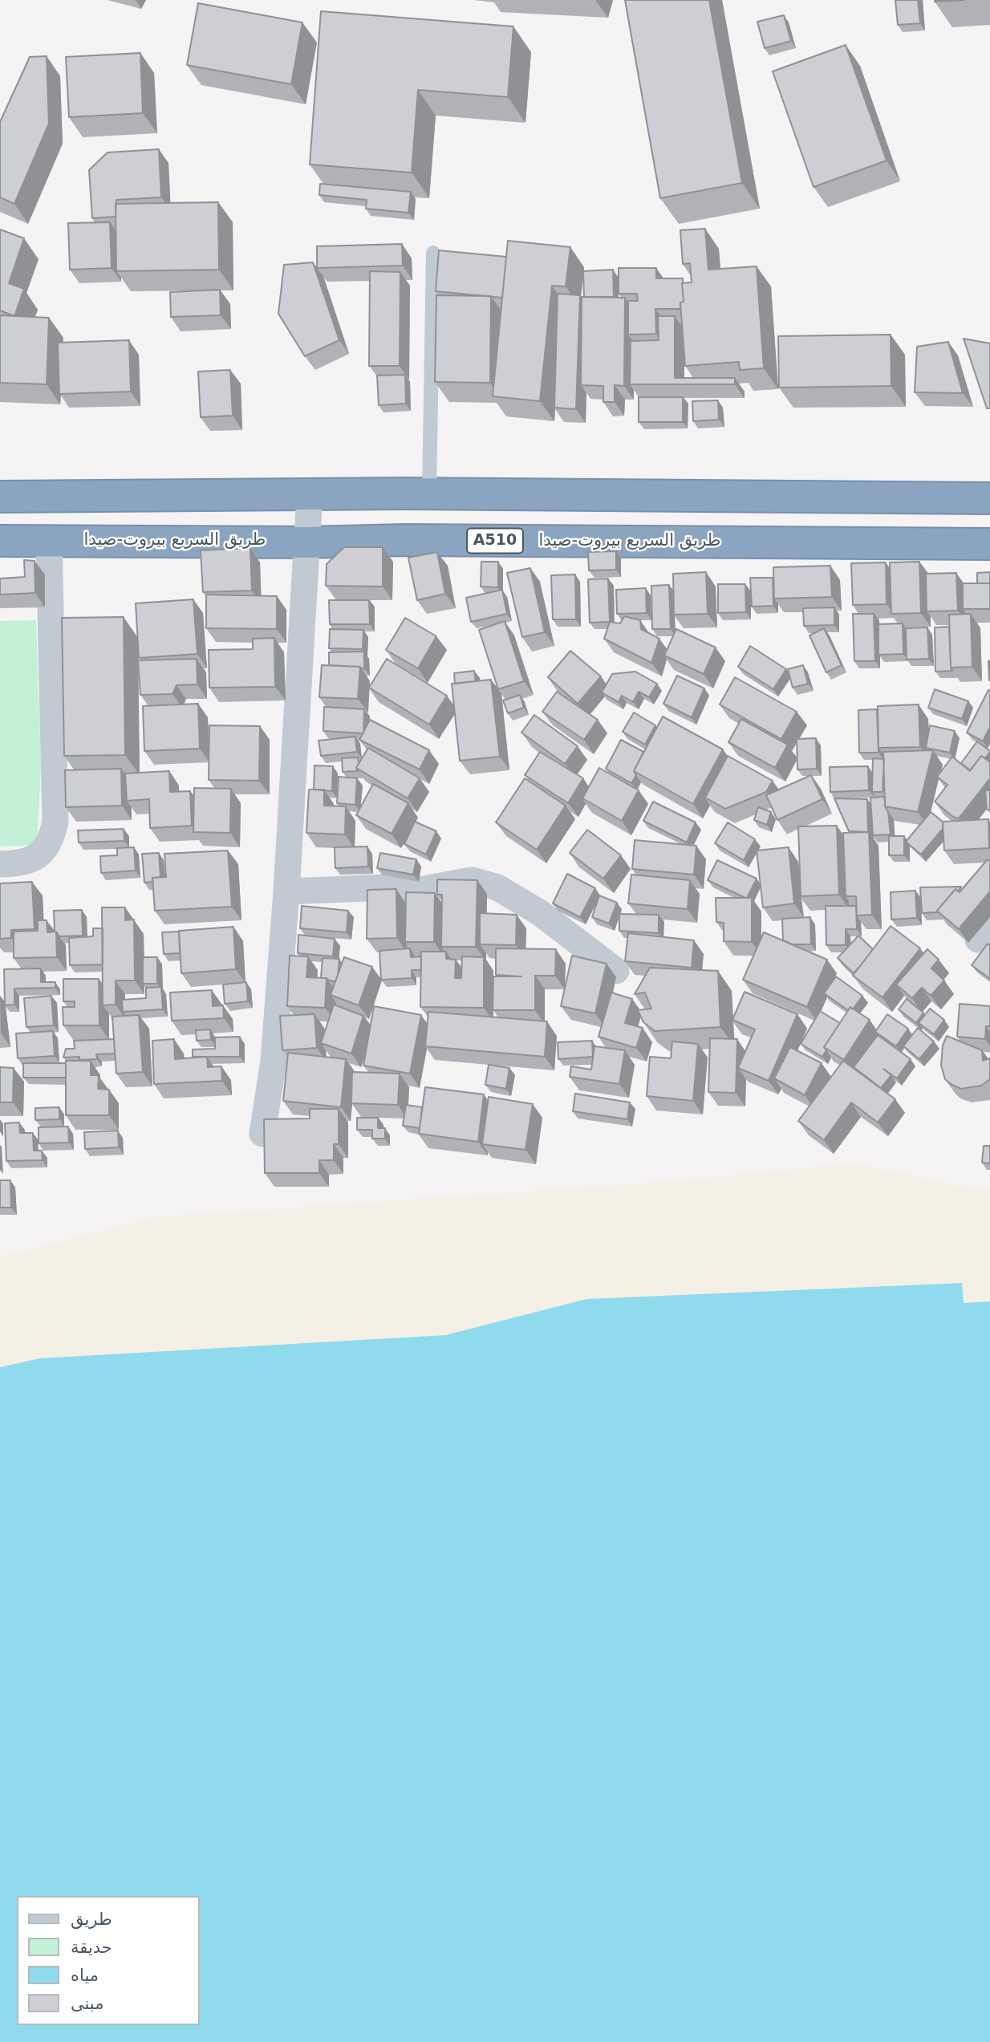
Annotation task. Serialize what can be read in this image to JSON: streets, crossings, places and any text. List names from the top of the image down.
{
  "streets": {
    "highway": ["طريق السريع بيروت-صيدا", "A510"]
  },
  "legend": [
    "طريق",
    "حديقة",
    "مياه",
    "مبنى"
  ]
}
